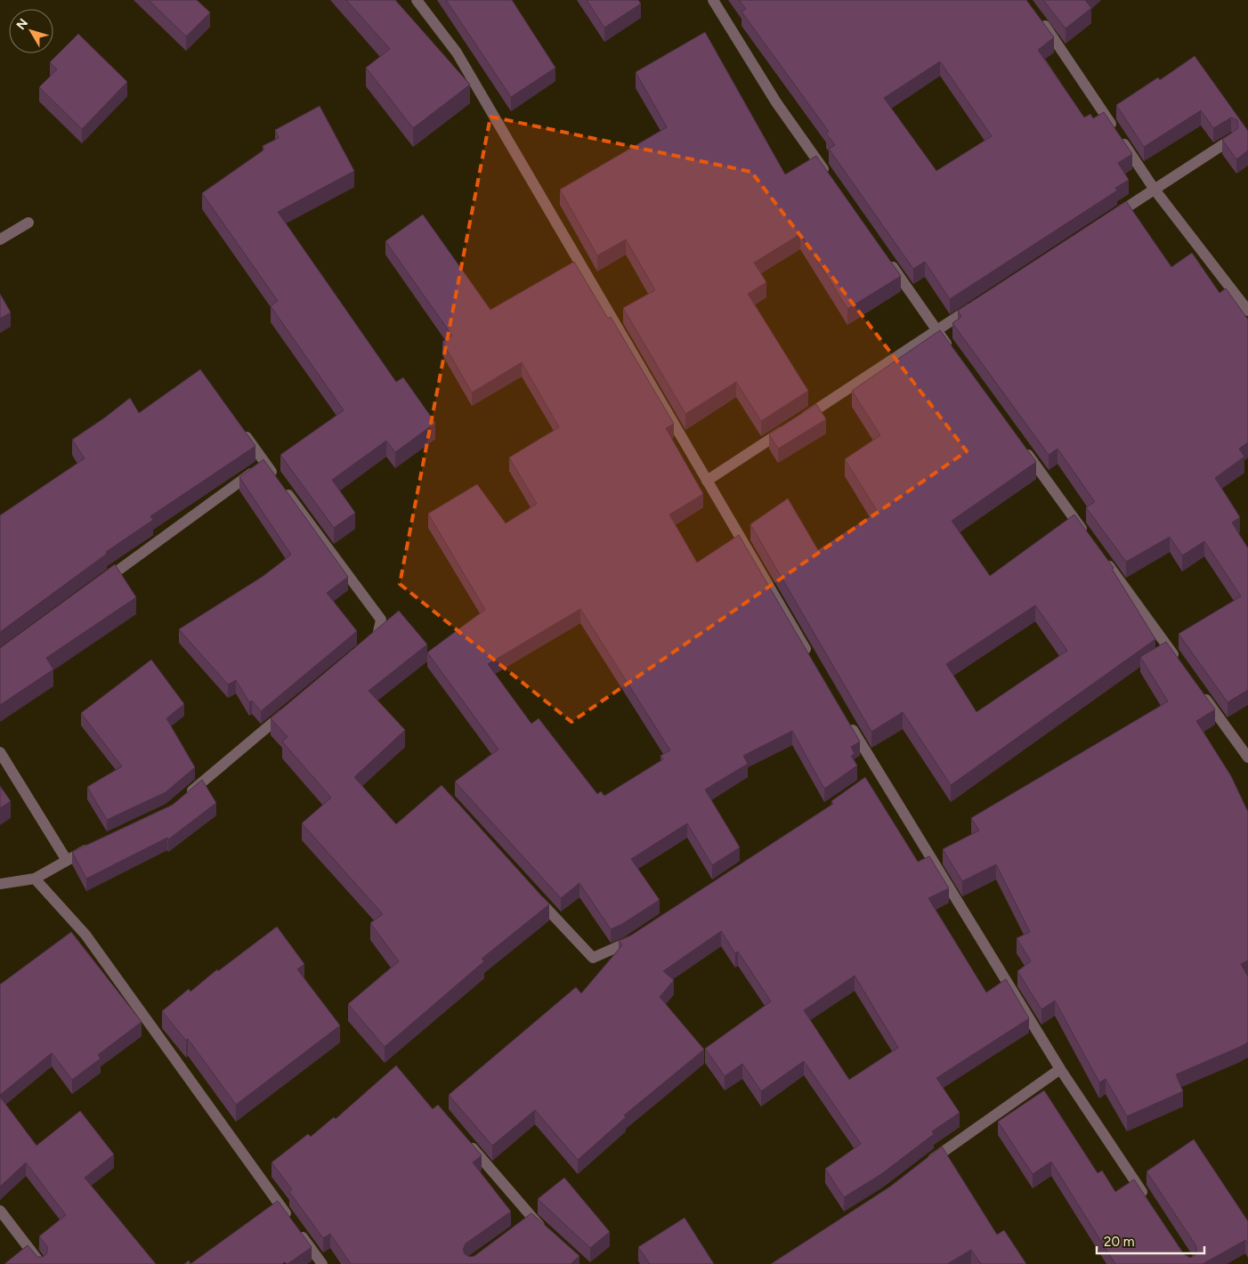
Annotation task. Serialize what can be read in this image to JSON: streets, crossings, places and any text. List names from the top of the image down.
{
  "scale_bar": "20 m",
  "north": "top left"
}
